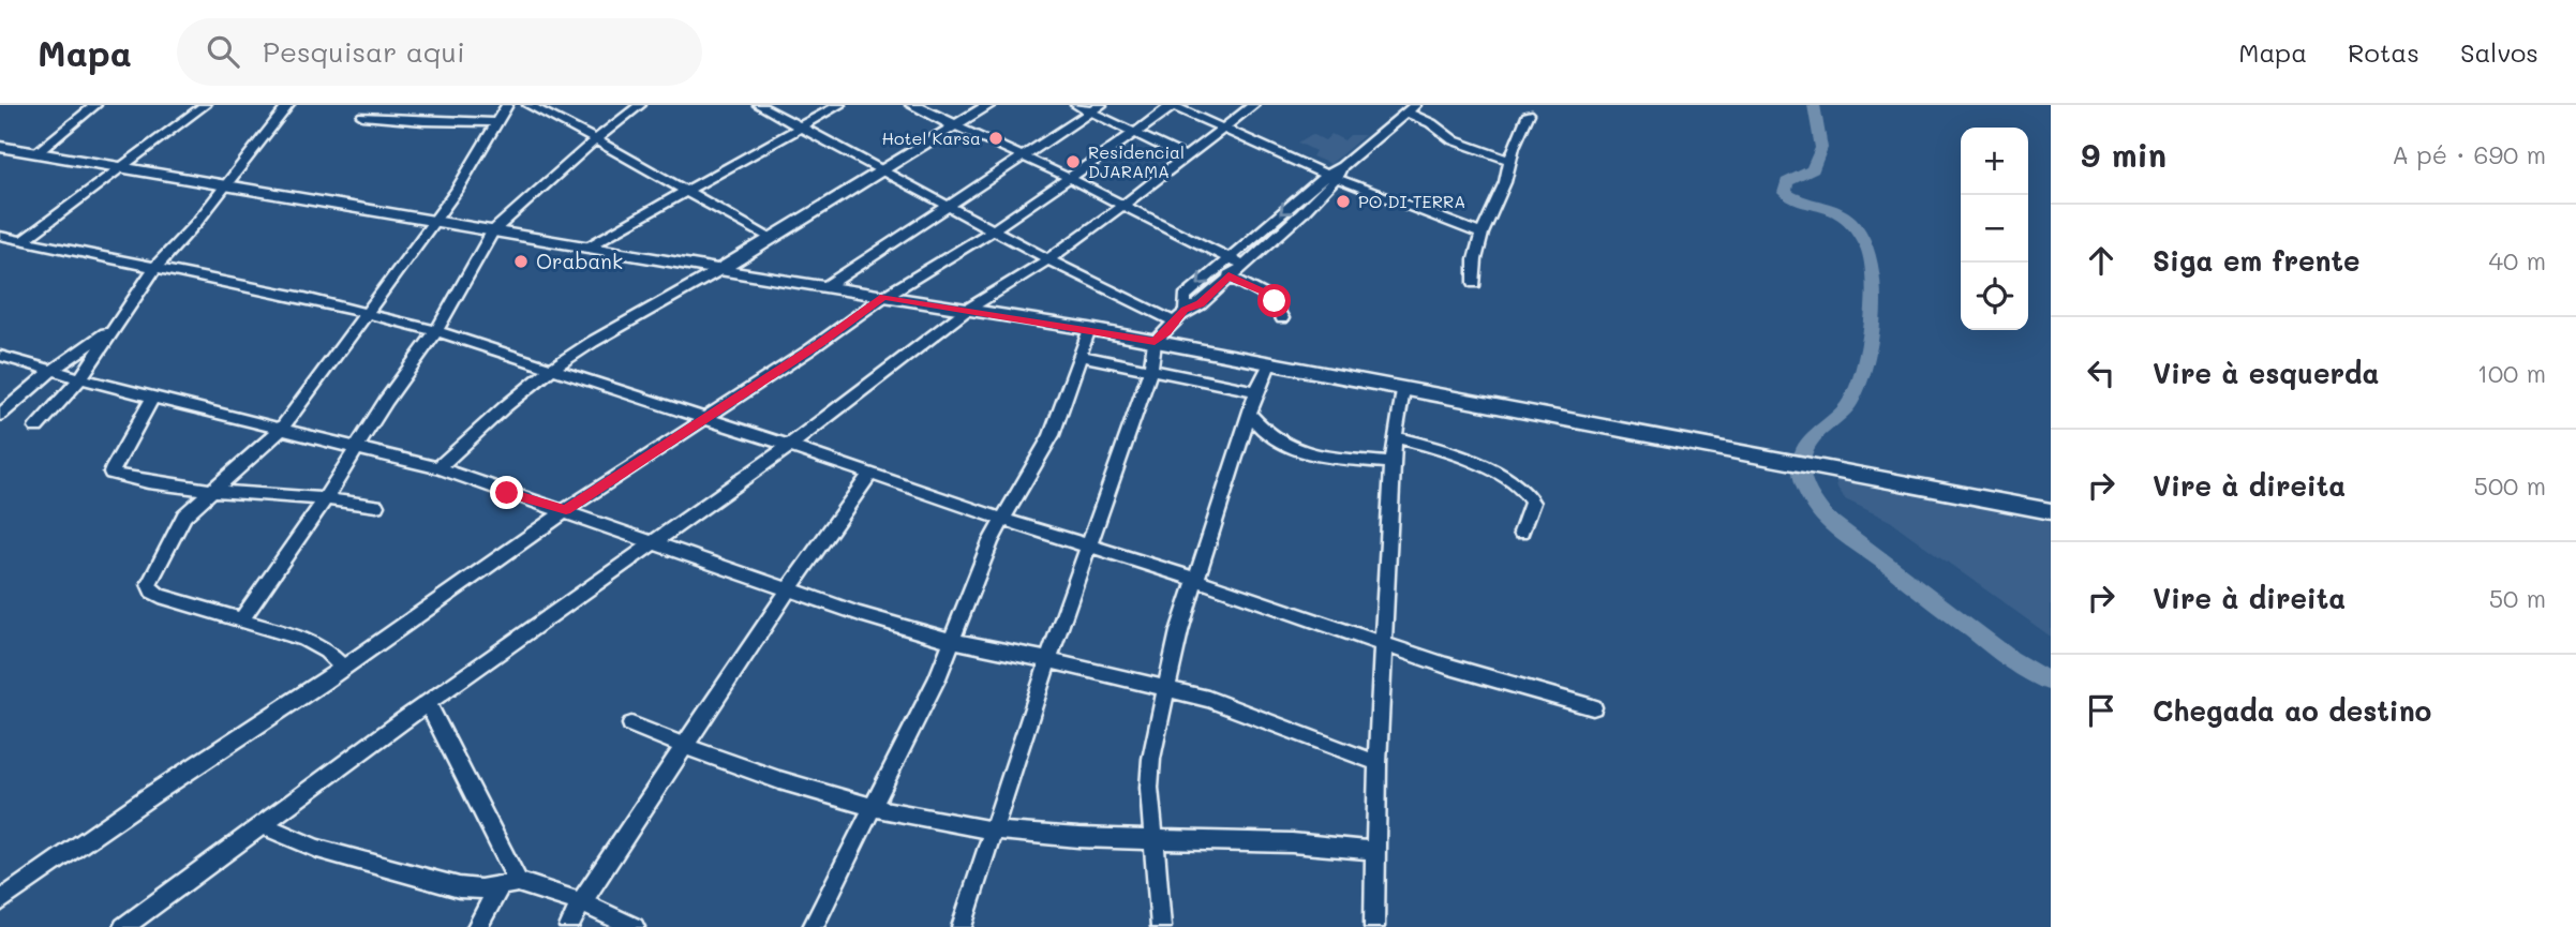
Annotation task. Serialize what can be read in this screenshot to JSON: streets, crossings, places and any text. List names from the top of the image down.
{
  "places": [
    "Hotel Karsa",
    "Residencial DJARAMA",
    "PO DI TERRA",
    "Orabank"
  ],
  "page": {
    "header": "Mapa",
    "search": "Pesquisar aqui",
    "nav": ["Mapa", "Rotas", "Salvos"],
    "heading": ["9 min", "A pé · 690 m"],
    "map_buttons": ["+", "−"],
    "list": [
      ["Siga em frente", "40 m"],
      ["Vire à esquerda", "100 m"],
      ["Vire à direita", "500 m"],
      ["Vire à direita", "50 m"],
      "Chegada ao destino"
    ]
  }
}
